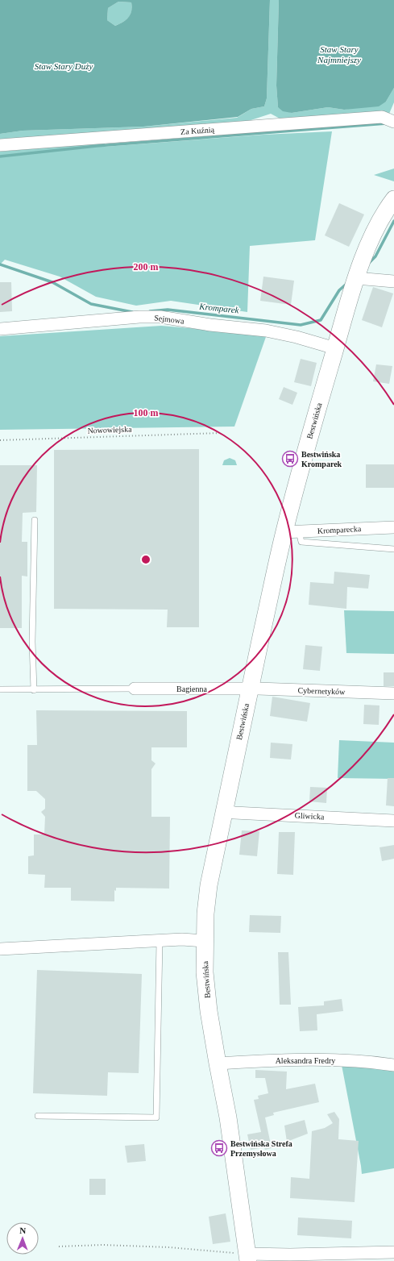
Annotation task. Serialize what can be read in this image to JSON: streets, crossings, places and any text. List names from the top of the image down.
{
  "streets": {
    "street": [
      "Za Kuźnią",
      "Sejmowa",
      "Bestwińska",
      "Kromparecka",
      "Bagienna",
      "Cybernetyków",
      "Gliwicka",
      "Aleksandra Fredry"
    ],
    "path": ["Nowowiejska"]
  },
  "crossings": [
    ["Sejmowa", "Bestwińska"],
    ["Bestwińska", "Kromparecka"],
    ["Bestwińska", "Bagienna"],
    ["Bestwińska", "Cybernetyków"],
    ["Bestwińska", "Gliwicka"],
    ["Bestwińska", "Aleksandra Fredry"],
    ["Bagienna", "Cybernetyków"]
  ],
  "water": ["Staw Stary Najmniejszy", "Staw Stary Duży", "Kromparek"],
  "places": {
    "bus stop": ["Bestwińska Kromparek", "Bestwińska Strefa Przemysłowa"]
  },
  "north": "top",
  "rings": ["200 m", "100 m"]
}
